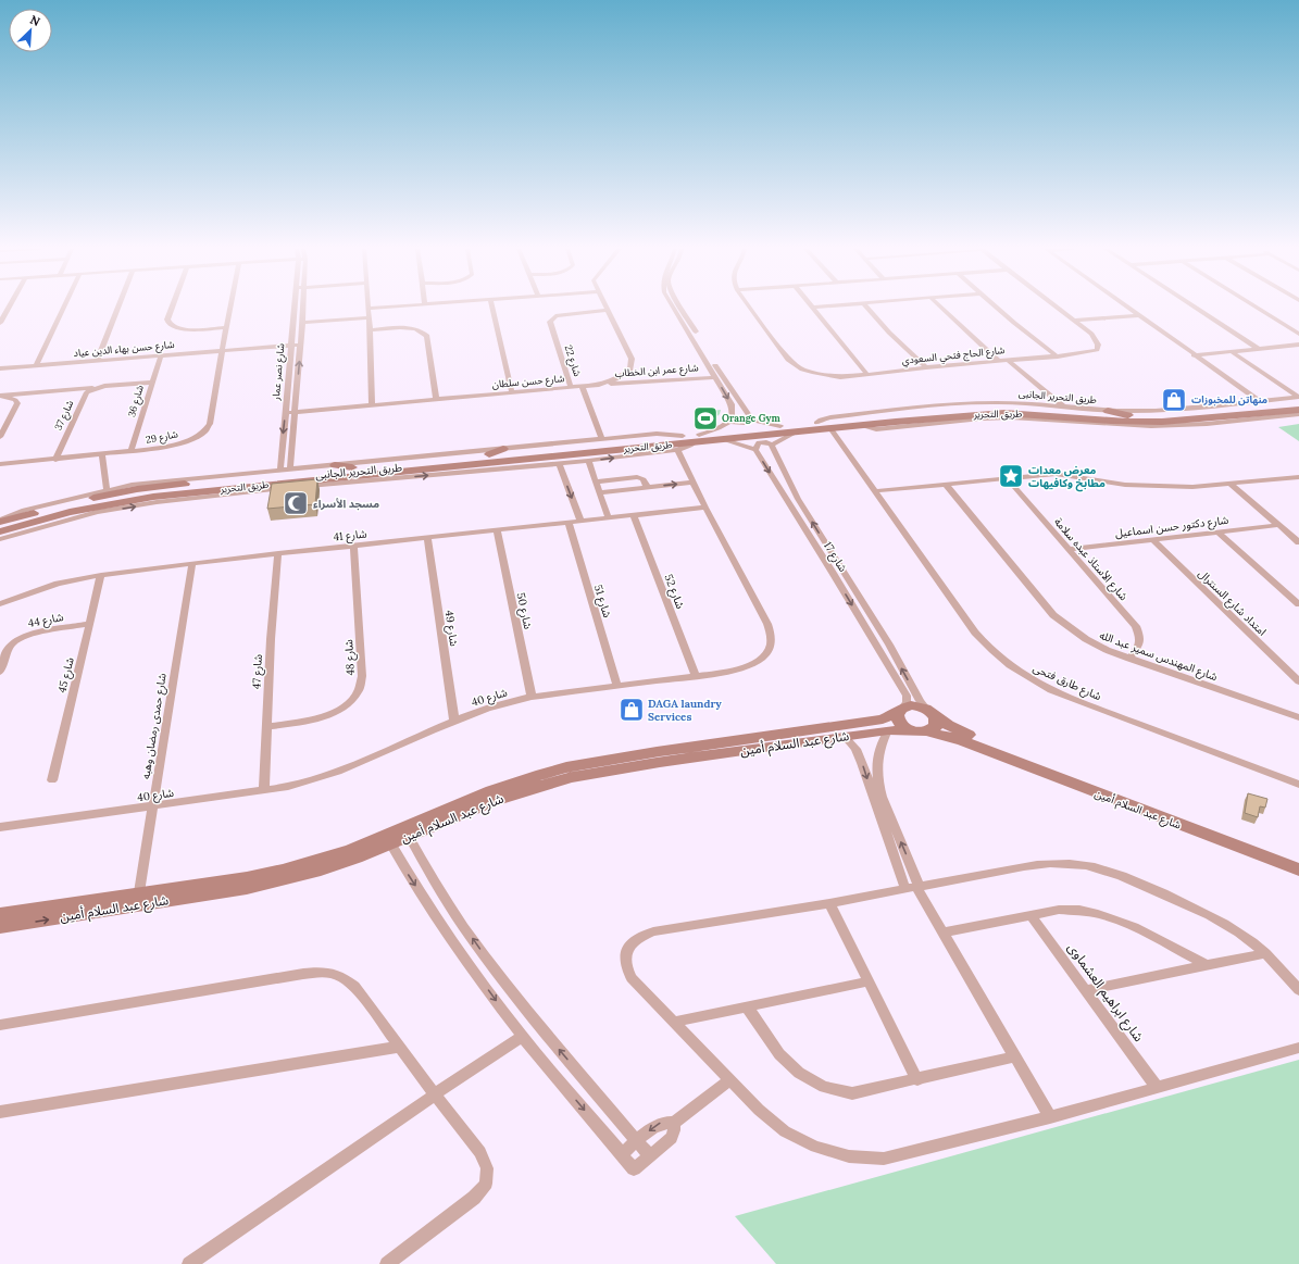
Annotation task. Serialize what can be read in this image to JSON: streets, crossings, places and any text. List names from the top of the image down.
{
  "streets": {
    "street": [
      "شارع حسن بهاء الدين عياد",
      "شارع الحاج فتحي السعودي",
      "شارع 22",
      "شارع عمر ابن الخطاب",
      "شارع نصر عمار",
      "شارع حسن سلطان",
      "طريق التحرير الجانبى",
      "شارع 36",
      "طريق التحرير",
      "شارع 37",
      "شارع 29",
      "شارع دكتور حسن اسماعيل",
      "شارع 41",
      "شارع 17",
      "شارع الأستاذ عبده سلامة",
      "شارع 52",
      "شارع 51",
      "امتداد شارع السنترال",
      "شارع 50",
      "شارع 44",
      "شارع 49",
      "شارع المهندس سمير عبد الله",
      "شارع 48",
      "شارع 47",
      "شارع 45",
      "شارع طارق فتحى",
      "شارع 40",
      "شارع حمدى رمضان وهبه",
      "شارع عبد السلام أمين",
      "شارع ابراهيم العشماوى"
    ]
  },
  "crossings": [
    ["شارع حسن بهاء الدين عياد", "شارع نصر عمار"],
    ["شارع حسن بهاء الدين عياد", "شارع 36"],
    ["شارع حسن بهاء الدين عياد", "شارع 29"],
    ["شارع 22", "شارع حسن سلطان"],
    ["شارع عمر ابن الخطاب", "شارع حسن سلطان"],
    ["شارع نصر عمار", "شارع حسن سلطان"],
    ["شارع نصر عمار", "طريق التحرير الجانبى"],
    ["طريق التحرير الجانبى", "طريق التحرير"],
    ["طريق التحرير الجانبى", "شارع 40"],
    ["شارع 36", "شارع 29"],
    ["طريق التحرير", "شارع طارق فتحى"],
    ["شارع 37", "شارع 29"],
    ["شارع دكتور حسن اسماعيل", "شارع الأستاذ عبده سلامة"],
    ["شارع دكتور حسن اسماعيل", "امتداد شارع السنترال"],
    ["شارع 41", "شارع 52"],
    ["شارع 41", "شارع 51"],
    ["شارع 41", "شارع 50"],
    ["شارع 41", "شارع 49"],
    ["شارع 41", "شارع 48"],
    ["شارع 41", "شارع 47"],
    ["شارع 41", "شارع 45"],
    ["شارع 41", "شارع 40"],
    ["شارع 41", "شارع حمدى رمضان وهبه"],
    ["شارع 17", "شارع عبد السلام أمين"],
    ["شارع الأستاذ عبده سلامة", "شارع المهندس سمير عبد الله"],
    ["شارع 52", "شارع 40"],
    ["شارع 51", "شارع 40"],
    ["شارع 50", "شارع 40"],
    ["شارع 44", "شارع 45"],
    ["شارع 49", "شارع 40"],
    ["شارع 48", "شارع 47"],
    ["شارع 47", "شارع 40"],
    ["شارع 40", "شارع حمدى رمضان وهبه"],
    ["شارع حمدى رمضان وهبه", "شارع عبد السلام أمين"]
  ],
  "places": {
    "shop": ["منهاتن للمخبوزات", "DAGA laundry Services"],
    "sports": ["Orange Gym"],
    "place": ["معرض معدات مطابخ وكافيهات"],
    "mosque": ["مسجد الأسراء"]
  },
  "north": "top right"
}
